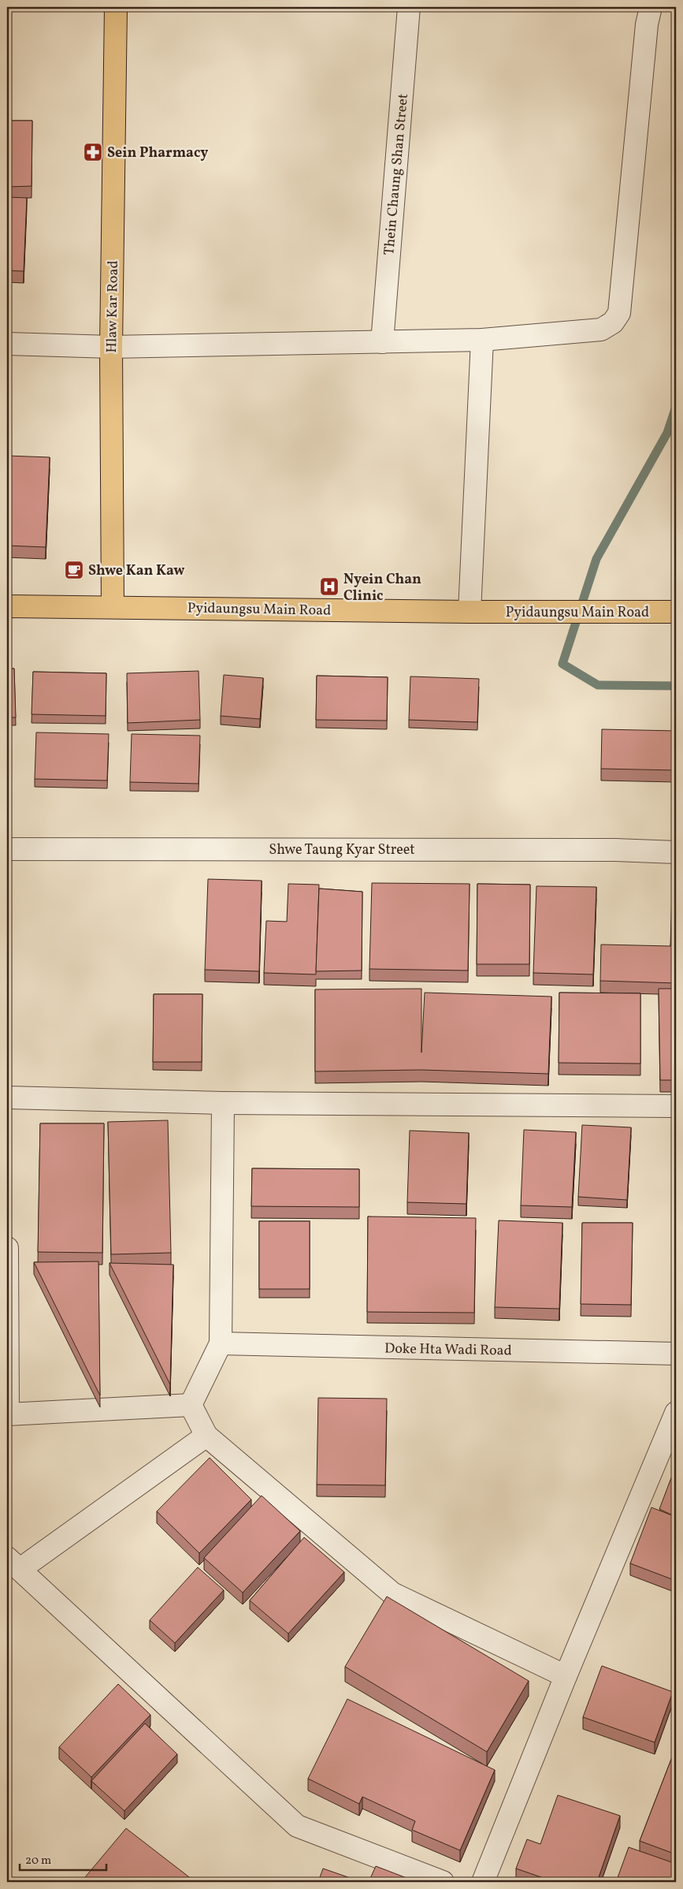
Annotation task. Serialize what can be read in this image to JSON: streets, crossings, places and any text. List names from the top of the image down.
{
  "streets": {
    "main road": ["Hlaw Kar Road", "Pyidaungsu Main Road"],
    "street": ["Thein Chaung Shan Street", "Shwe Taung Kyar Street", "Doke Hta Wadi Road"]
  },
  "crossings": [
    ["Hlaw Kar Road", "Pyidaungsu Main Road"]
  ],
  "places": {
    "pharmacy": ["Sein Pharmacy"],
    "cafe": ["Shwe Kan Kaw"],
    "hospital": ["Nyein Chan Clinic"]
  },
  "scale_bar": "20 m"
}
